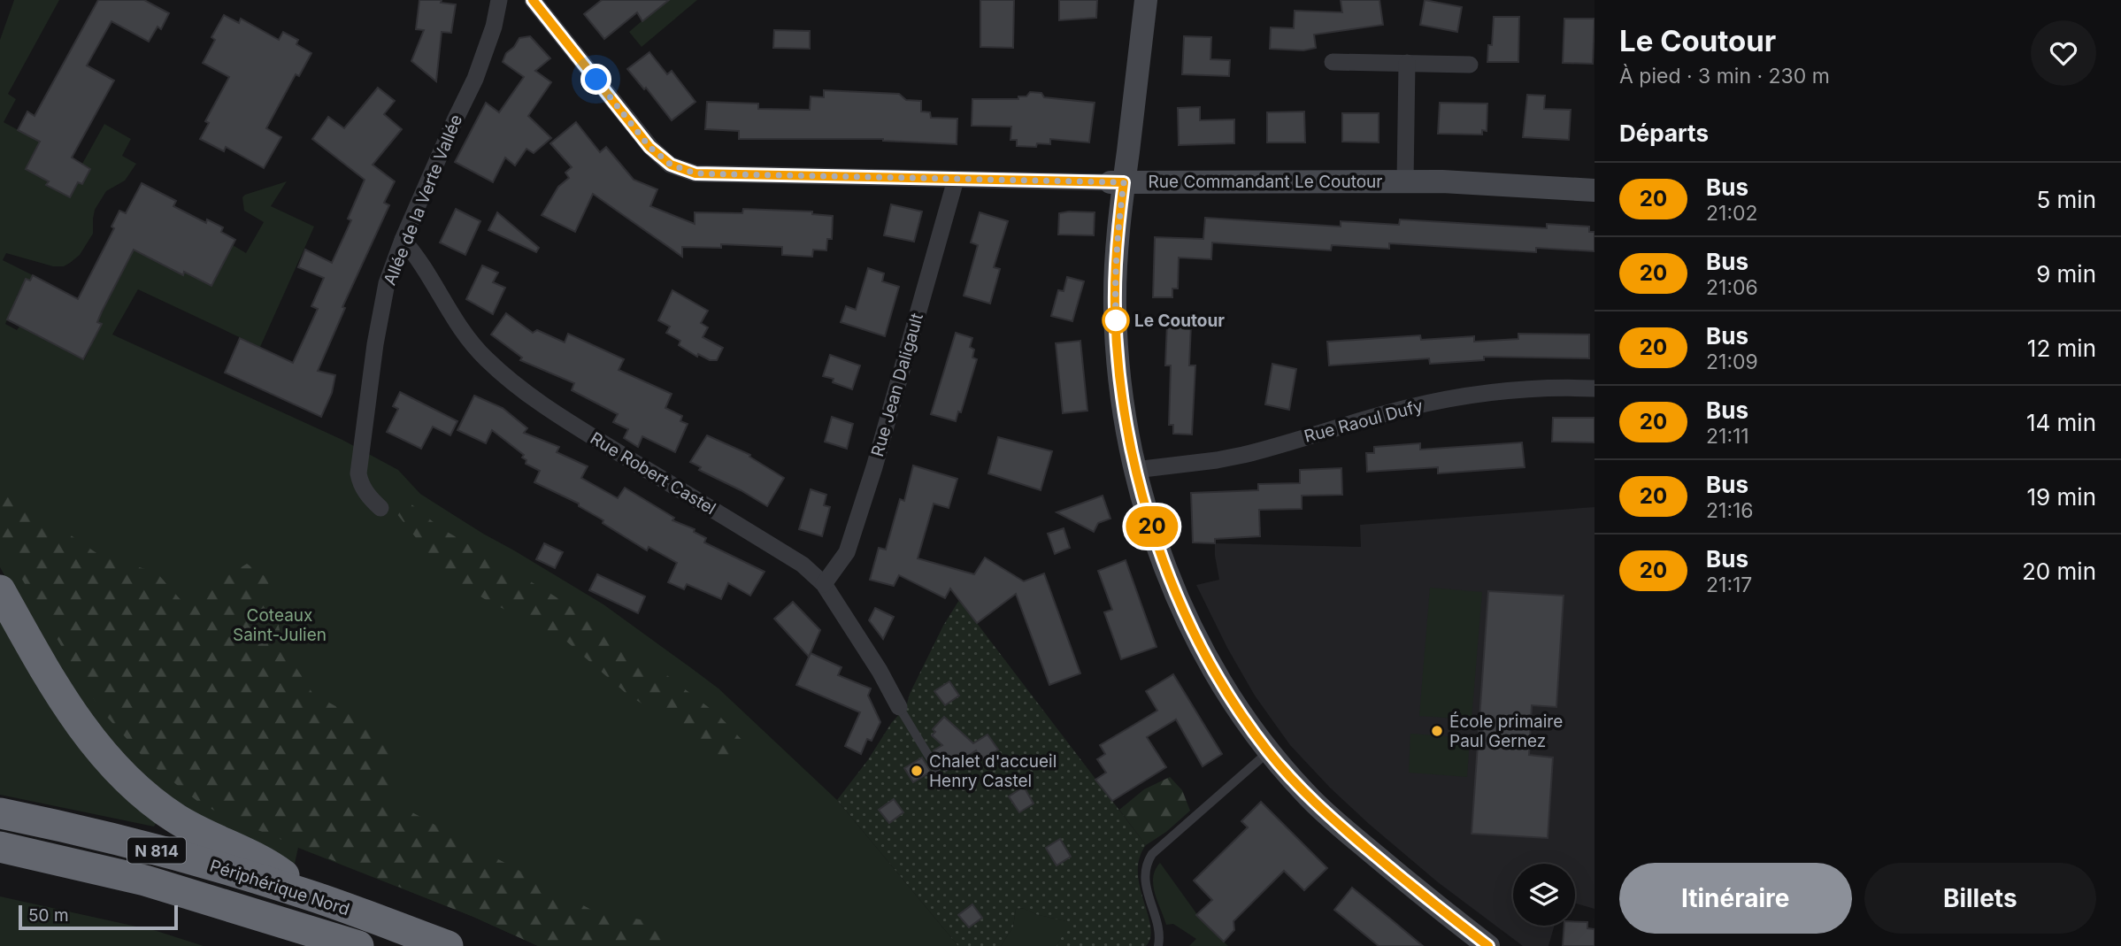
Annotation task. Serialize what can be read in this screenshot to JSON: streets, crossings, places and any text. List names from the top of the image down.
{
  "streets": {
    "highway": ["N 814", "Périphérique Nord"],
    "street": [
      "Rue Commandant Le Coutour",
      "Allée de la Verte Vallée",
      "Rue Jean Daligault",
      "Rue Raoul Dufy",
      "Rue Robert Castel"
    ]
  },
  "crossings": [
    ["Rue Commandant Le Coutour", "Rue Jean Daligault"],
    ["Allée de la Verte Vallée", "Rue Robert Castel"],
    ["Rue Jean Daligault", "Rue Robert Castel"]
  ],
  "parks": ["Coteaux Saint-Julien"],
  "places": ["Le Coutour", "École primaire Paul Gernez", "Chalet d'accueil Henry Castel"],
  "lines": ["bus line 20"],
  "scale_bar": "50 m",
  "page": {
    "on_map": "20",
    "heading": [
      ["Le Coutour", "À pied · 3 min · 230 m"],
      "Départs"
    ],
    "list": [
      {
        "mark": "20",
        "name": "Bus",
        "note": "21:02",
        "value": "5 min"
      },
      {
        "mark": "20",
        "name": "Bus",
        "note": "21:06",
        "value": "9 min"
      },
      {
        "mark": "20",
        "name": "Bus",
        "note": "21:09",
        "value": "12 min"
      },
      {
        "mark": "20",
        "name": "Bus",
        "note": "21:11",
        "value": "14 min"
      },
      {
        "mark": "20",
        "name": "Bus",
        "note": "21:16",
        "value": "19 min"
      },
      {
        "mark": "20",
        "name": "Bus",
        "note": "21:17",
        "value": "20 min"
      }
    ],
    "buttons": ["Itinéraire", "Billets"],
    "scale": "50 m"
  }
}
